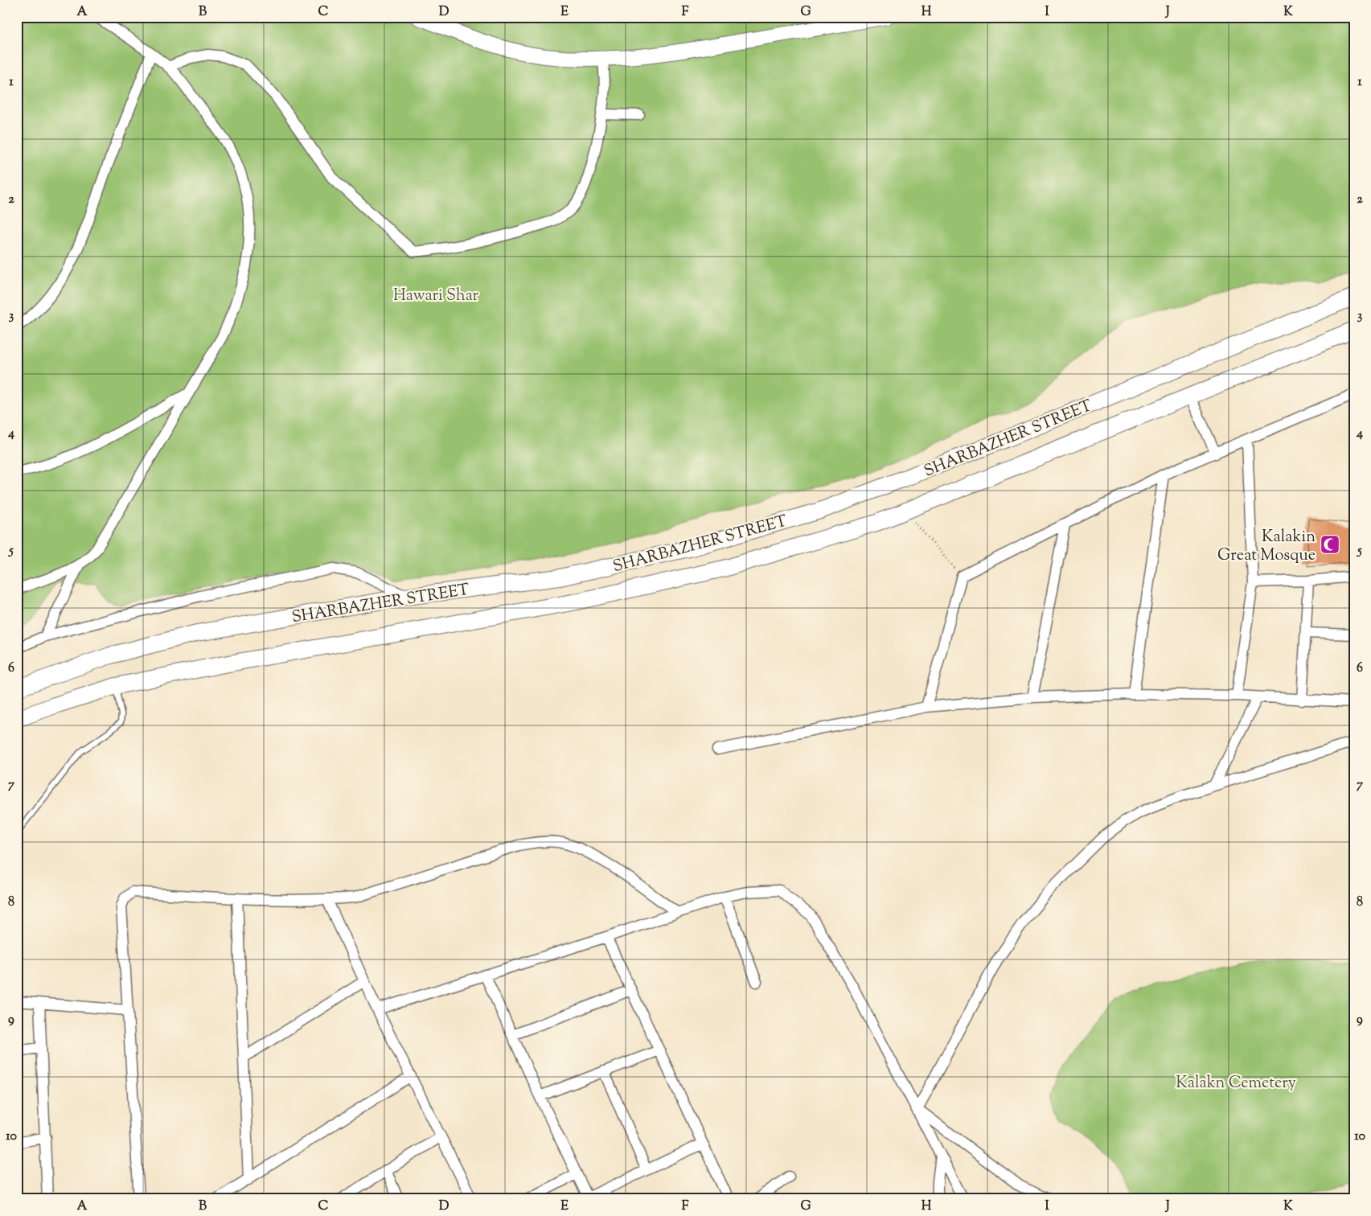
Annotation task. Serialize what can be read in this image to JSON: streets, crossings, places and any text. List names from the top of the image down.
{
  "streets": {
    "main road": ["SHARBAZHER STREET"]
  },
  "parks": ["Hawari Shar", "Kalakn Cemetery"],
  "places": {
    "mosque": ["Kalakin Great Mosque"]
  },
  "grid": {
    "columns": [
      "A",
      "B",
      "C",
      "D",
      "E",
      "F",
      "G",
      "H",
      "I",
      "J",
      "K"
    ],
    "rows": [
      "1",
      "2",
      "3",
      "4",
      "5",
      "6",
      "7",
      "8",
      "9",
      "10"
    ]
  }
}
